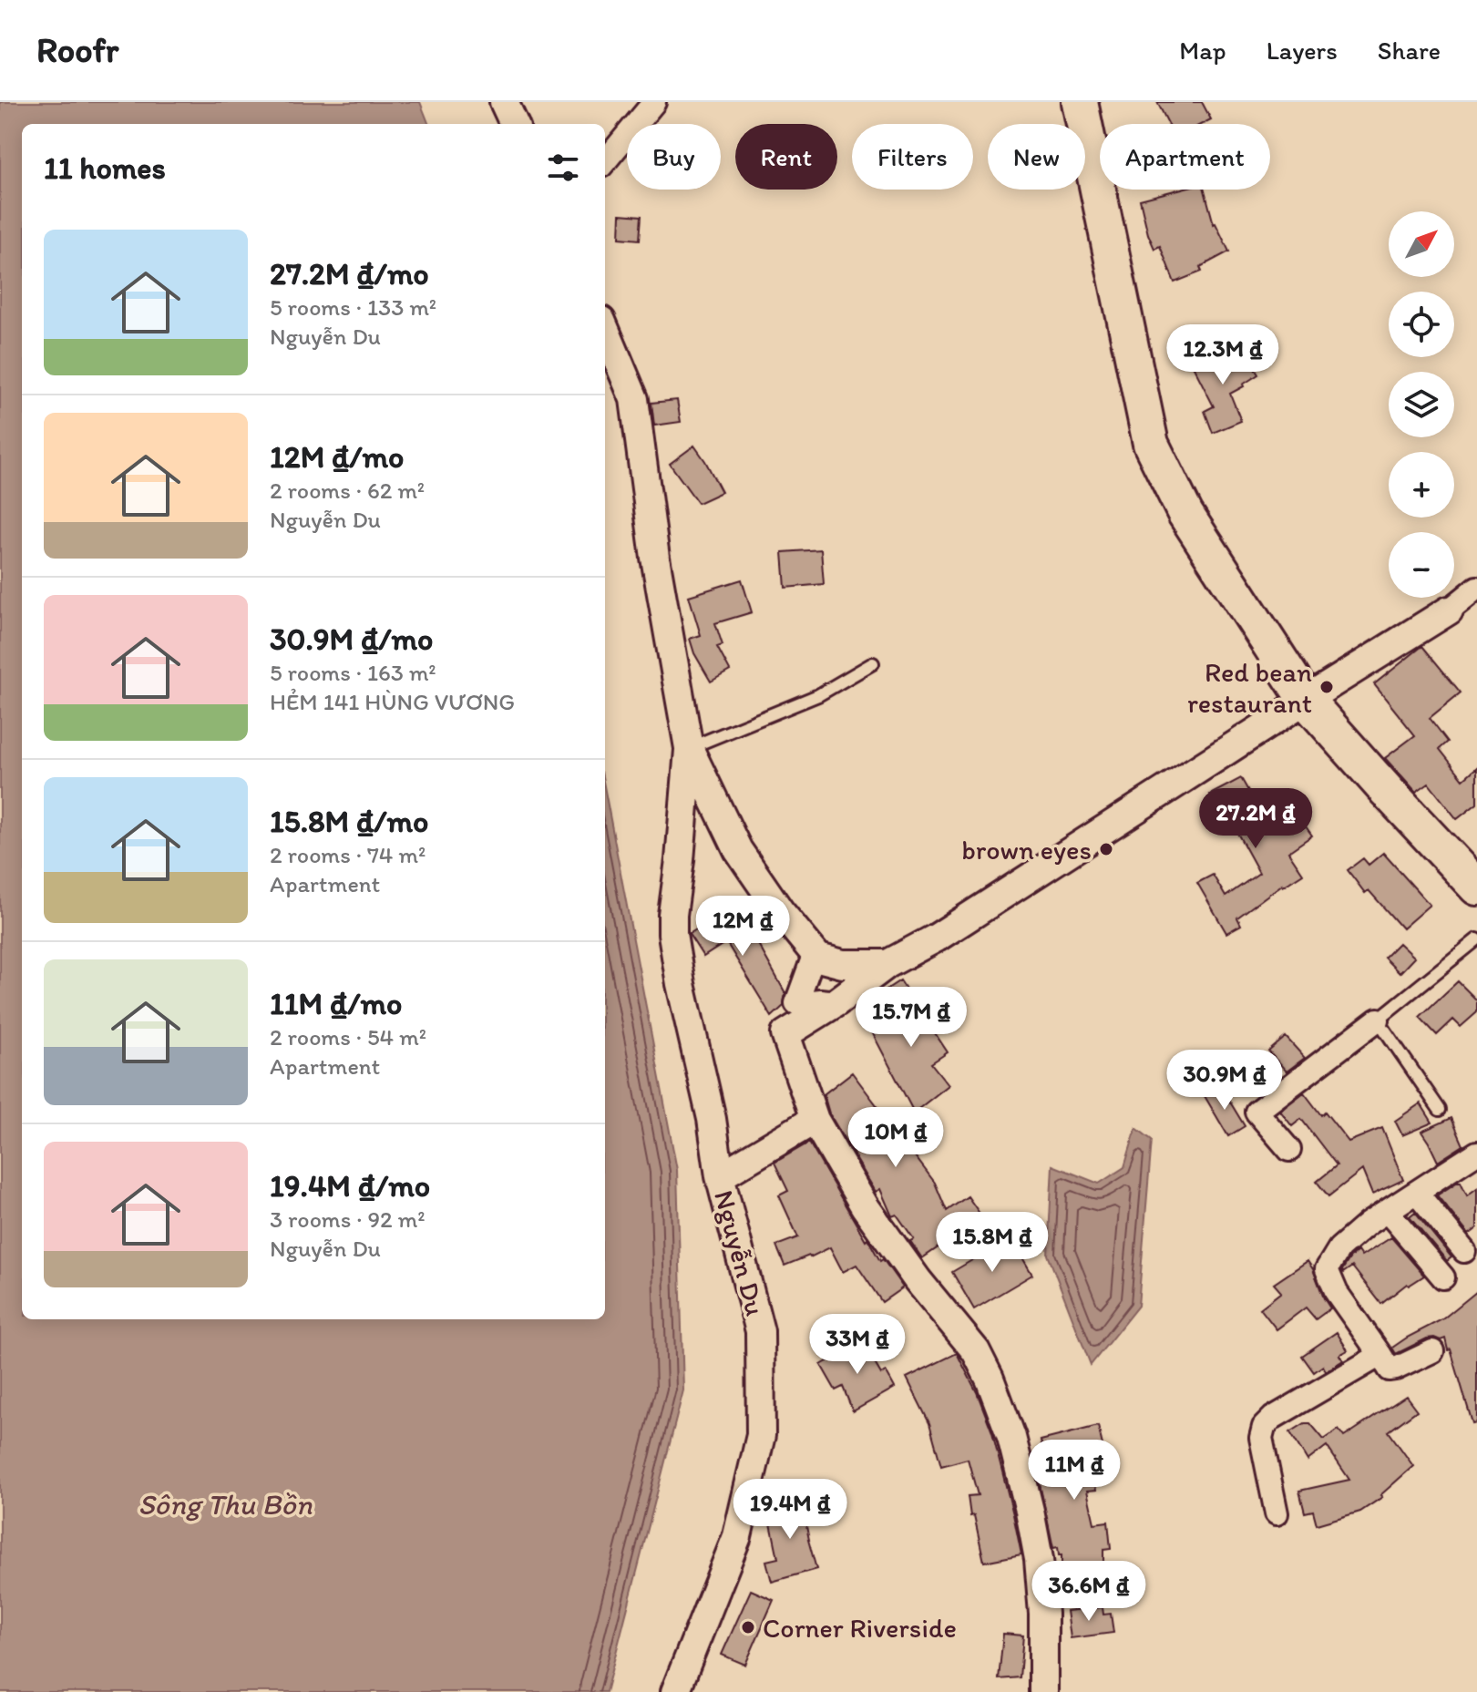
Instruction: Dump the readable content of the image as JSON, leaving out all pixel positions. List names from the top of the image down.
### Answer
{
  "streets": {
    "street": ["Nguyễn Du"]
  },
  "water": ["Sông Thu Bồn"],
  "places": ["Red bean restaurant", "brown eyes", "Corner Riverside"],
  "north": "top right",
  "page": {
    "header": "Roofr",
    "nav": ["Map", "Layers", "Share"],
    "chip": [
      "Buy",
      "Rent",
      "Filters",
      "New",
      "Apartment"
    ],
    "heading": "11 homes",
    "map_buttons": ["+", "−"],
    "list": [
      {
        "name": "27.2M ₫/mo",
        "note": "5 rooms · 133 m² · Nguyễn Du"
      },
      {
        "name": "12M ₫/mo",
        "note": "2 rooms · 62 m² · Nguyễn Du"
      },
      {
        "name": "30.9M ₫/mo",
        "note": "5 rooms · 163 m² · HẺM 141 HÙNG VƯƠNG"
      },
      {
        "name": "15.8M ₫/mo",
        "note": "2 rooms · 74 m² · Apartment"
      },
      {
        "name": "11M ₫/mo",
        "note": "2 rooms · 54 m² · Apartment"
      },
      {
        "name": "19.4M ₫/mo",
        "note": "3 rooms · 92 m² · Nguyễn Du"
      }
    ],
    "price": [
      "12.3M ₫",
      "27.2M ₫",
      "12M ₫",
      "15.7M ₫",
      "30.9M ₫",
      "10M ₫",
      "15.8M ₫",
      "33M ₫",
      "11M ₫",
      "19.4M ₫",
      "36.6M ₫"
    ]
  }
}
